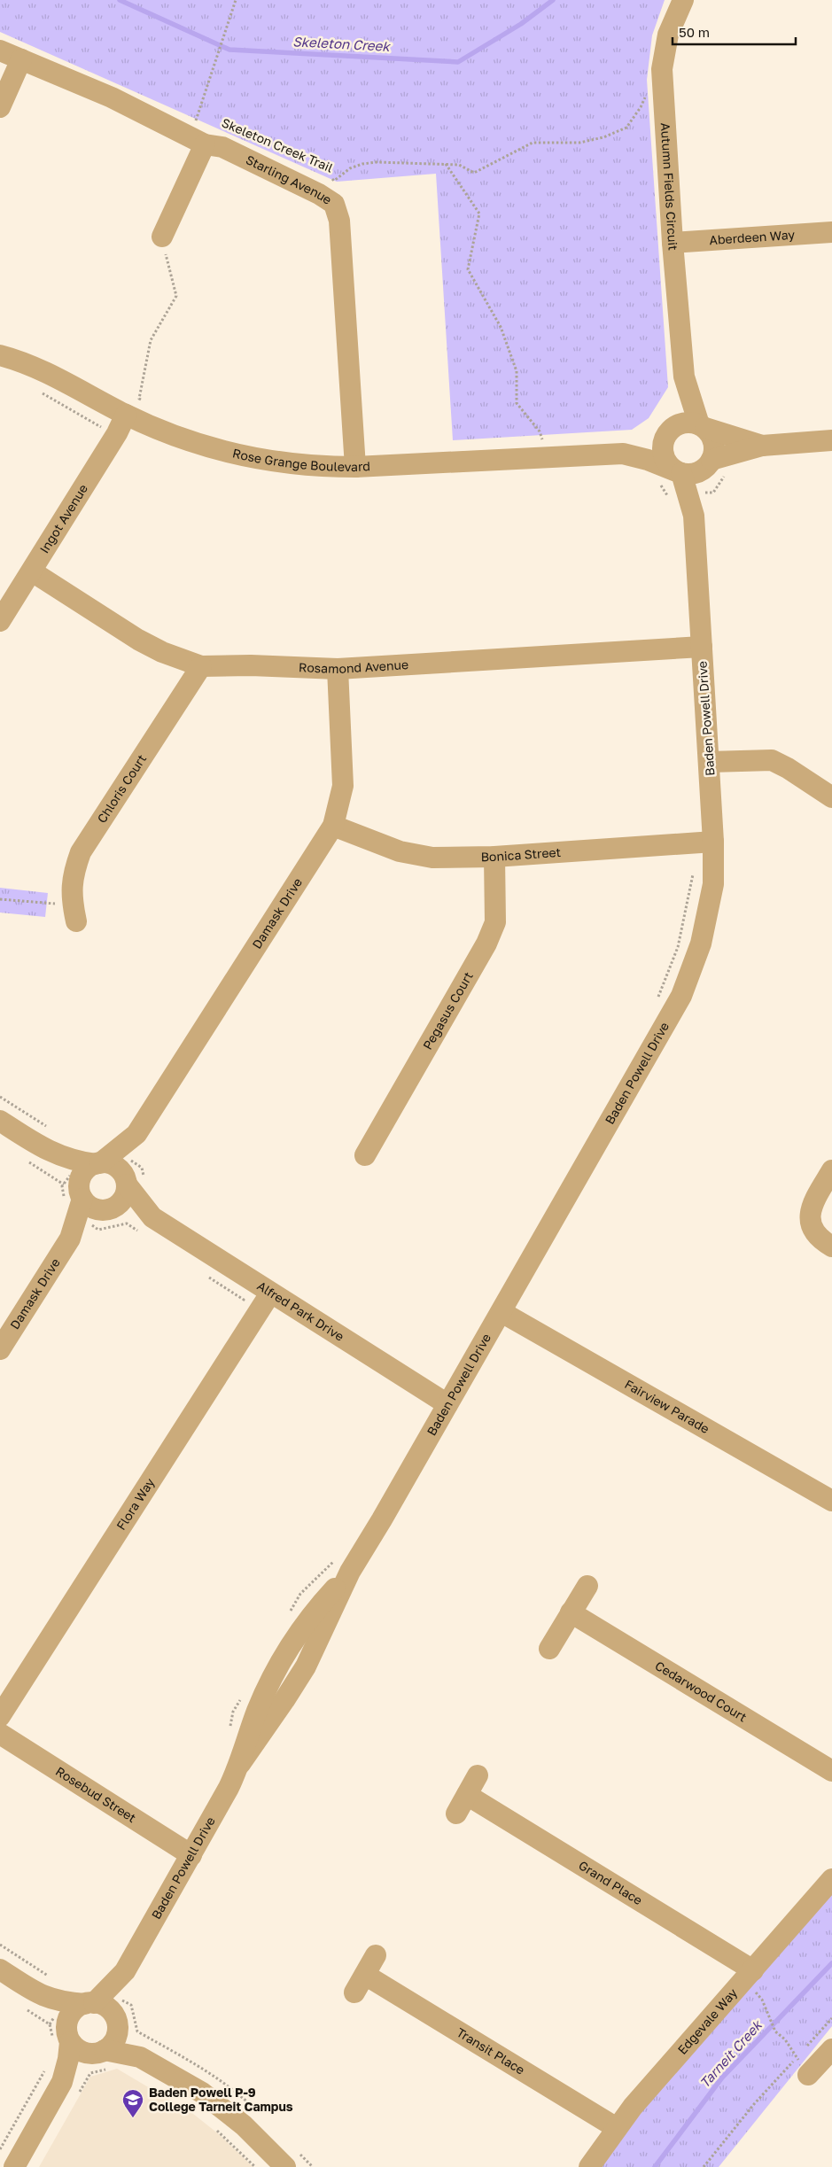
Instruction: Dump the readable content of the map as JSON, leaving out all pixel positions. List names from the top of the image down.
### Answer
{
  "streets": {
    "street": [
      "Starling Avenue",
      "Autumn Fields Circuit",
      "Aberdeen Way",
      "Rose Grange Boulevard",
      "Ingot Avenue",
      "Rosamond Avenue",
      "Baden Powell Drive",
      "Chloris Court",
      "Bonica Street",
      "Damask Drive",
      "Pegasus Court",
      "Alfred Park Drive",
      "Fairview Parade",
      "Flora Way",
      "Cedarwood Court",
      "Rosebud Street",
      "Grand Place",
      "Edgevale Way",
      "Transit Place"
    ],
    "path": ["Skeleton Creek Trail"]
  },
  "crossings": [
    ["Starling Avenue", "Rose Grange Boulevard"],
    ["Autumn Fields Circuit", "Aberdeen Way"],
    ["Autumn Fields Circuit", "Rose Grange Boulevard"],
    ["Autumn Fields Circuit", "Baden Powell Drive"],
    ["Rose Grange Boulevard", "Ingot Avenue"],
    ["Rose Grange Boulevard", "Baden Powell Drive"],
    ["Ingot Avenue", "Rosamond Avenue"],
    ["Rosamond Avenue", "Baden Powell Drive"],
    ["Rosamond Avenue", "Chloris Court"],
    ["Rosamond Avenue", "Damask Drive"],
    ["Baden Powell Drive", "Bonica Street"],
    ["Baden Powell Drive", "Alfred Park Drive"],
    ["Baden Powell Drive", "Fairview Parade"],
    ["Baden Powell Drive", "Rosebud Street"],
    ["Bonica Street", "Damask Drive"],
    ["Bonica Street", "Pegasus Court"],
    ["Damask Drive", "Alfred Park Drive"],
    ["Alfred Park Drive", "Flora Way"],
    ["Grand Place", "Edgevale Way"],
    ["Edgevale Way", "Transit Place"]
  ],
  "water": ["Skeleton Creek", "Tarneit Creek"],
  "places": {
    "school or university": ["Baden Powell P-9 College Tarneit Campus"]
  },
  "scale_bar": "50 m"
}
